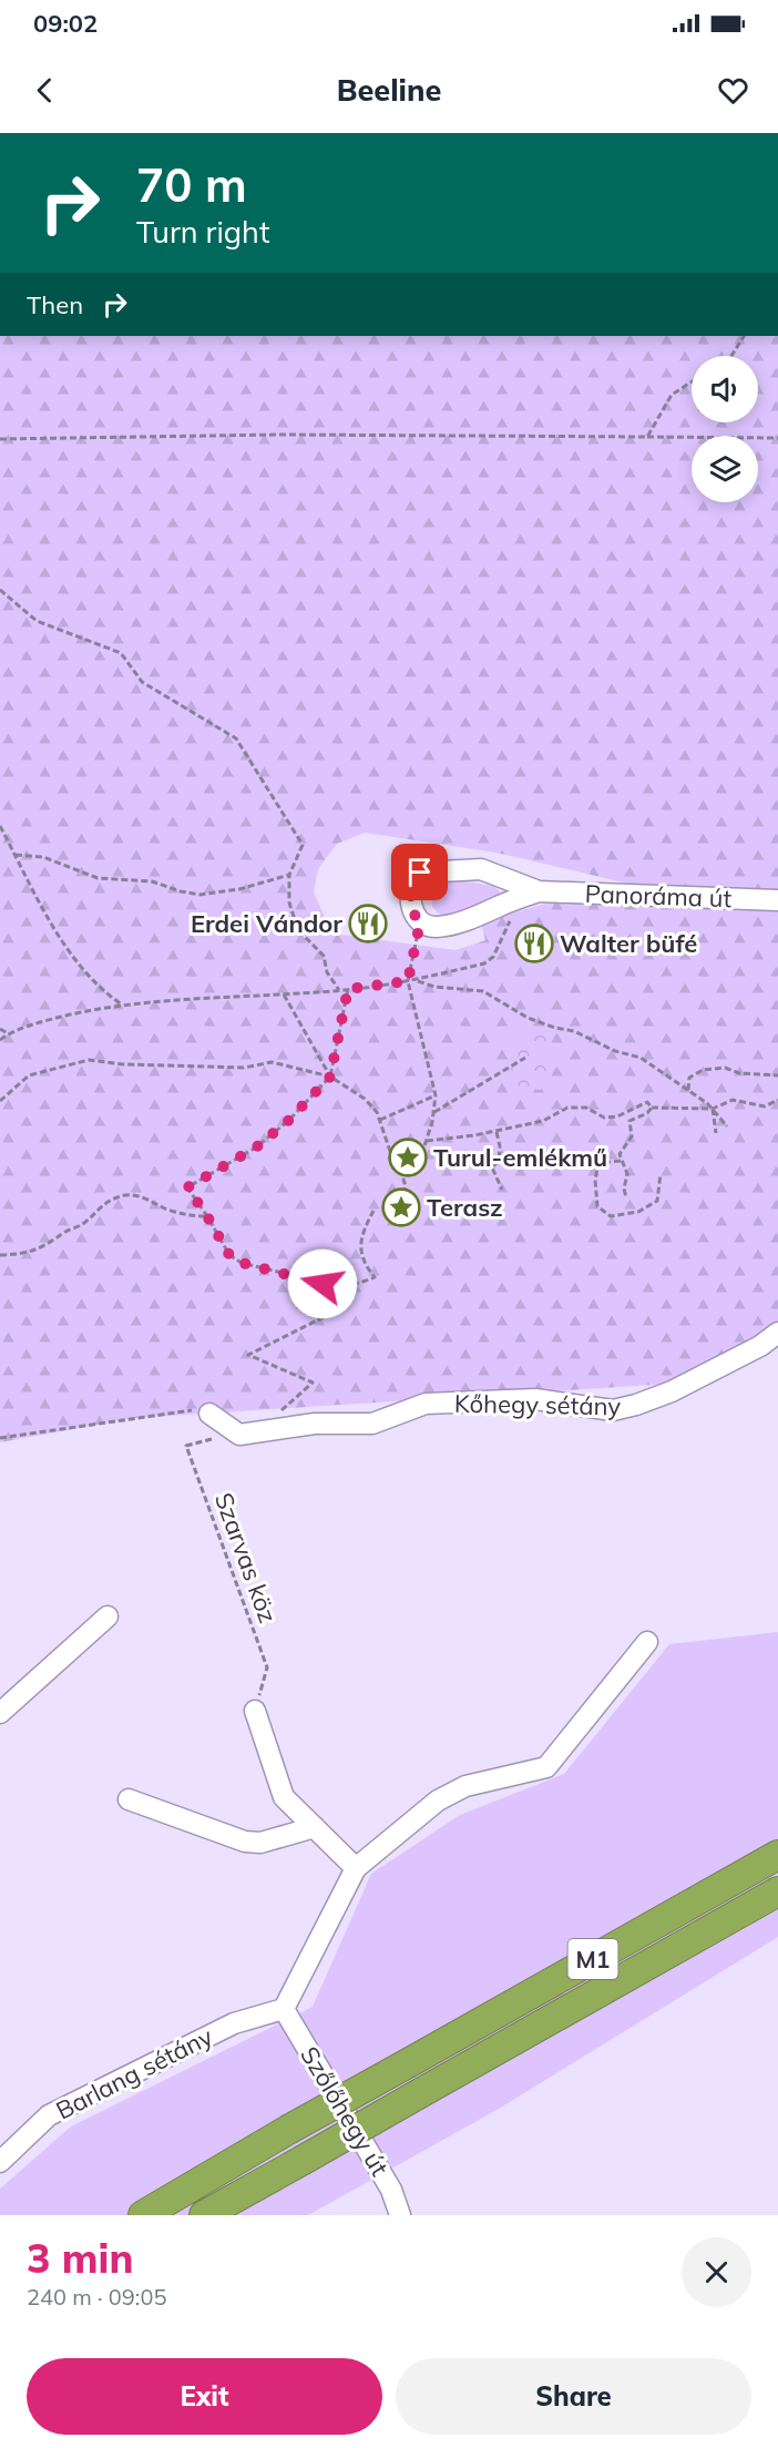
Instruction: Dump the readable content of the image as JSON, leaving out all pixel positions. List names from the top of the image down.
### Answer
{
  "streets": {
    "highway": ["M1"],
    "street": [
      "Panoráma út",
      "Kőhegy sétány",
      "Barlang sétány",
      "Szőlőhegy út"
    ],
    "path": ["Szarvas köz"]
  },
  "crossings": [
    ["Barlang sétány", "Szőlőhegy út"]
  ],
  "places": {
    "restaurant": ["Erdei Vándor", "Walter büfé"],
    "place": ["Turul-emlékmű", "Terasz"]
  },
  "page": {
    "status": "09:02",
    "header": "Beeline",
    "turn": ["70 m", "Turn right"],
    "then": "Then",
    "heading": ["3 min", "240 m · 09:05"],
    "buttons": ["Exit", "Share"]
  }
}
